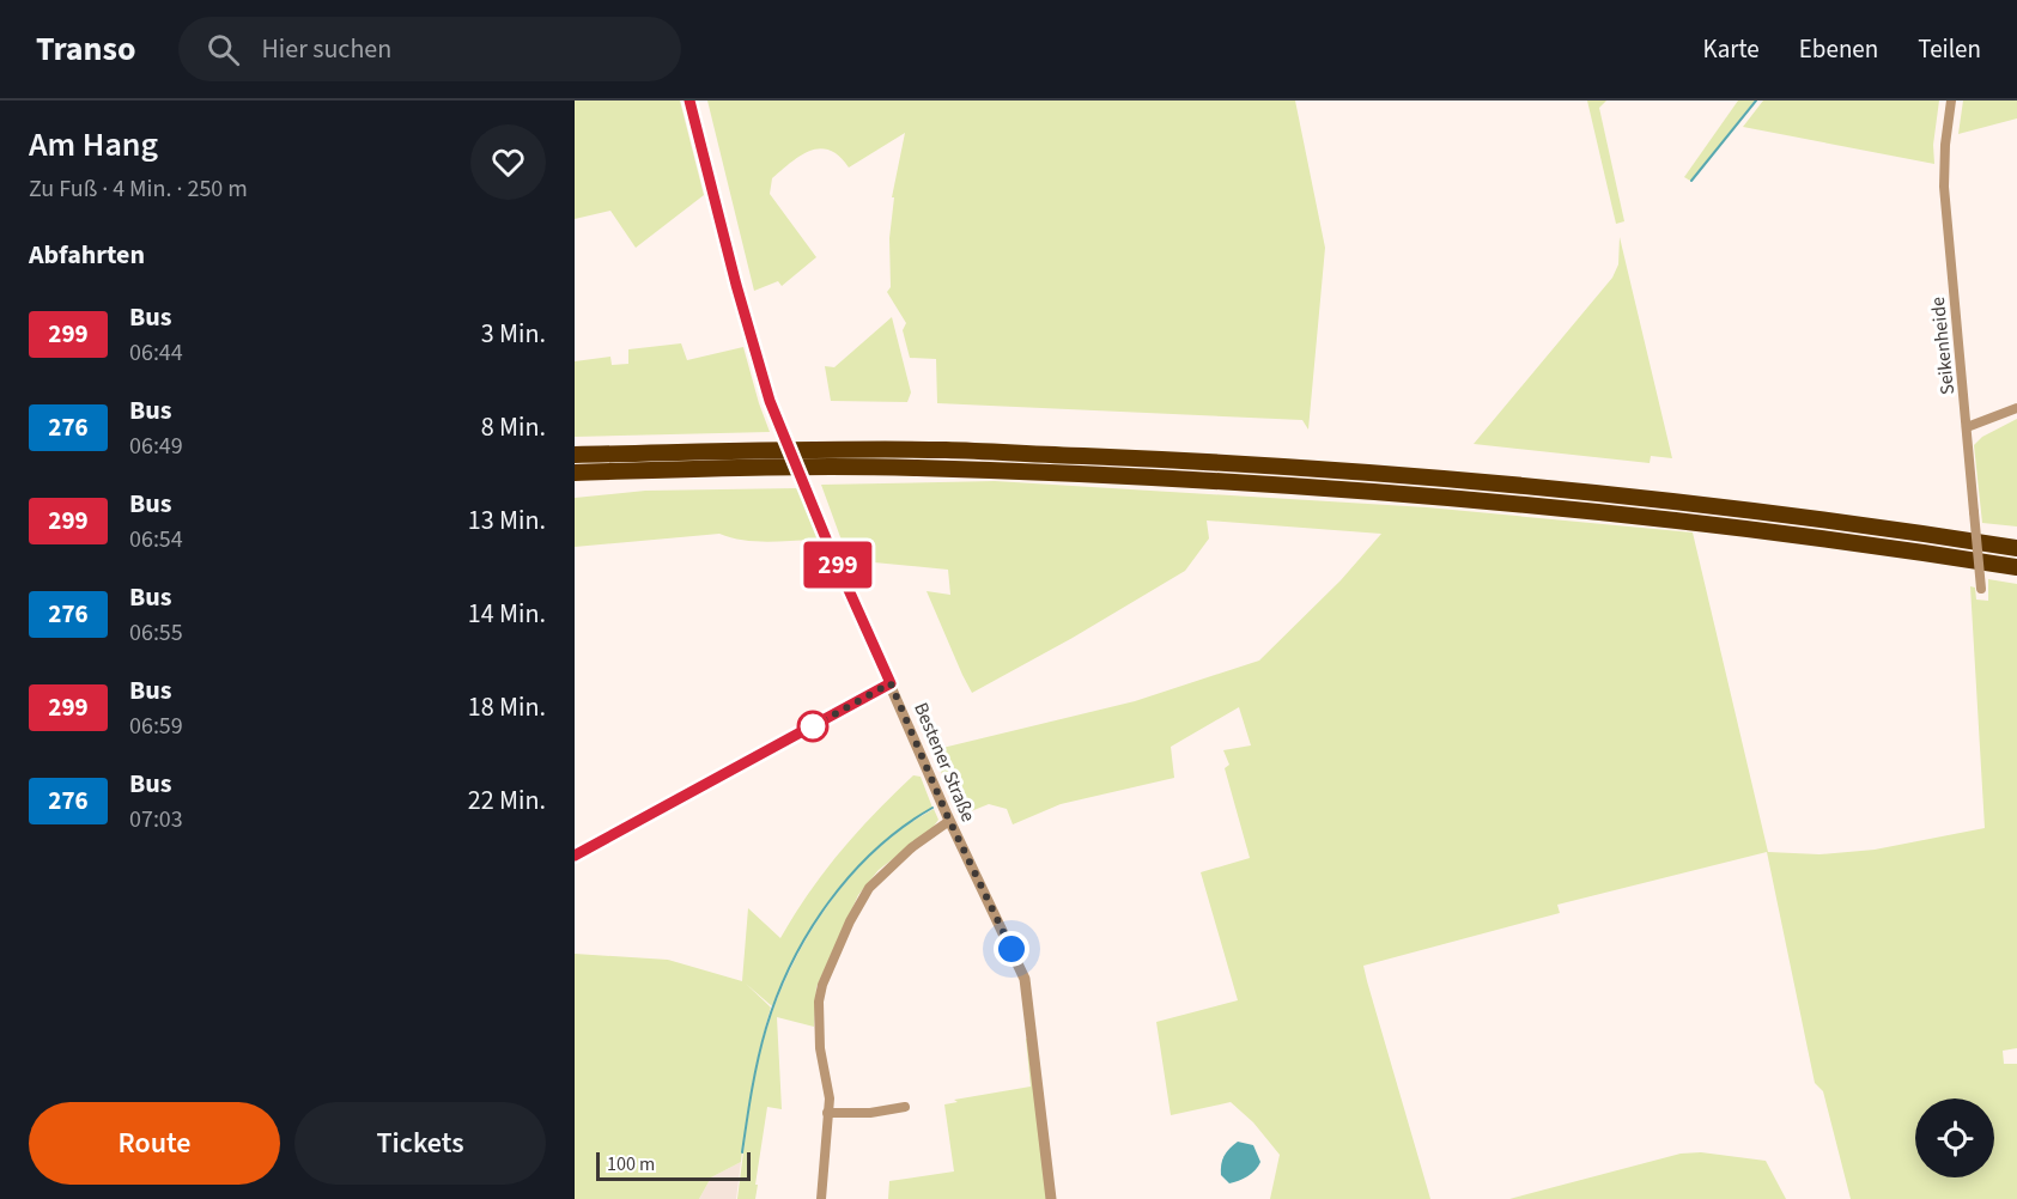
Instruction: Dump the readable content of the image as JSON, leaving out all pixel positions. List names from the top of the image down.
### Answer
{
  "streets": {
    "street": ["Seikenheide", "Bestener Straße"]
  },
  "lines": ["bus line 299"],
  "scale_bar": "100 m",
  "page": {
    "header": "Transo",
    "search": "Hier suchen",
    "nav": ["Karte", "Ebenen", "Teilen"],
    "heading": [
      ["Am Hang", "Zu Fuß · 4 Min. · 250 m"],
      "Abfahrten"
    ],
    "on_map": "299",
    "list": [
      {
        "mark": "299",
        "name": "Bus",
        "note": "06:44",
        "value": "3 Min."
      },
      {
        "mark": "276",
        "name": "Bus",
        "note": "06:49",
        "value": "8 Min."
      },
      {
        "mark": "299",
        "name": "Bus",
        "note": "06:54",
        "value": "13 Min."
      },
      {
        "mark": "276",
        "name": "Bus",
        "note": "06:55",
        "value": "14 Min."
      },
      {
        "mark": "299",
        "name": "Bus",
        "note": "06:59",
        "value": "18 Min."
      },
      {
        "mark": "276",
        "name": "Bus",
        "note": "07:03",
        "value": "22 Min."
      }
    ],
    "buttons": ["Route", "Tickets"],
    "scale": "100 m"
  }
}
